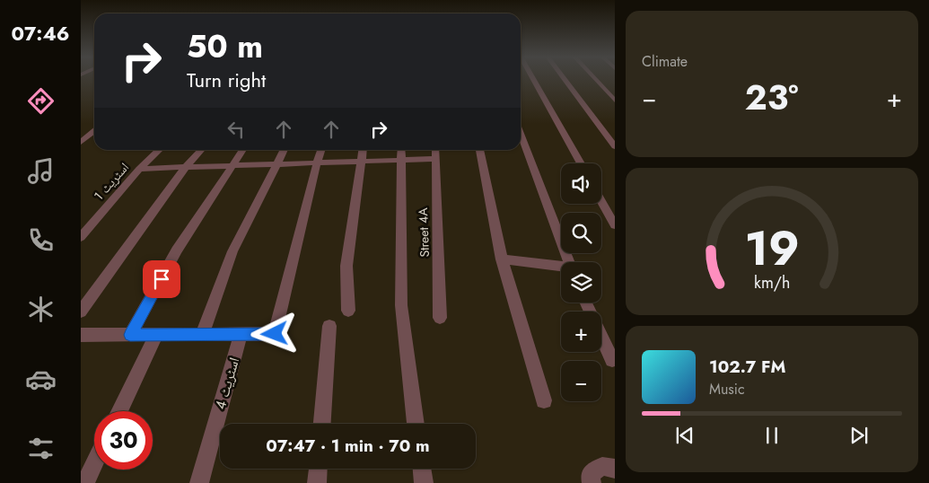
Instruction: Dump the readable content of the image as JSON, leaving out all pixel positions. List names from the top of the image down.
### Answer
{
  "streets": {
    "street": ["اسٹریٹ 1", "Street 4A", "اسٹریٹ 4"]
  },
  "page": {
    "tabs": "07:46",
    "tile": "Climate",
    "turn": ["50 m", "Turn right"],
    "heat": ["−", "23°", "+"],
    "map_buttons": ["+", "−"],
    "song": ["102.7 FM", "Music"],
    "limit": "30",
    "trip": "07:47 · 1 min · 70 m",
    "gauge": ["19", "km/h"]
  }
}
